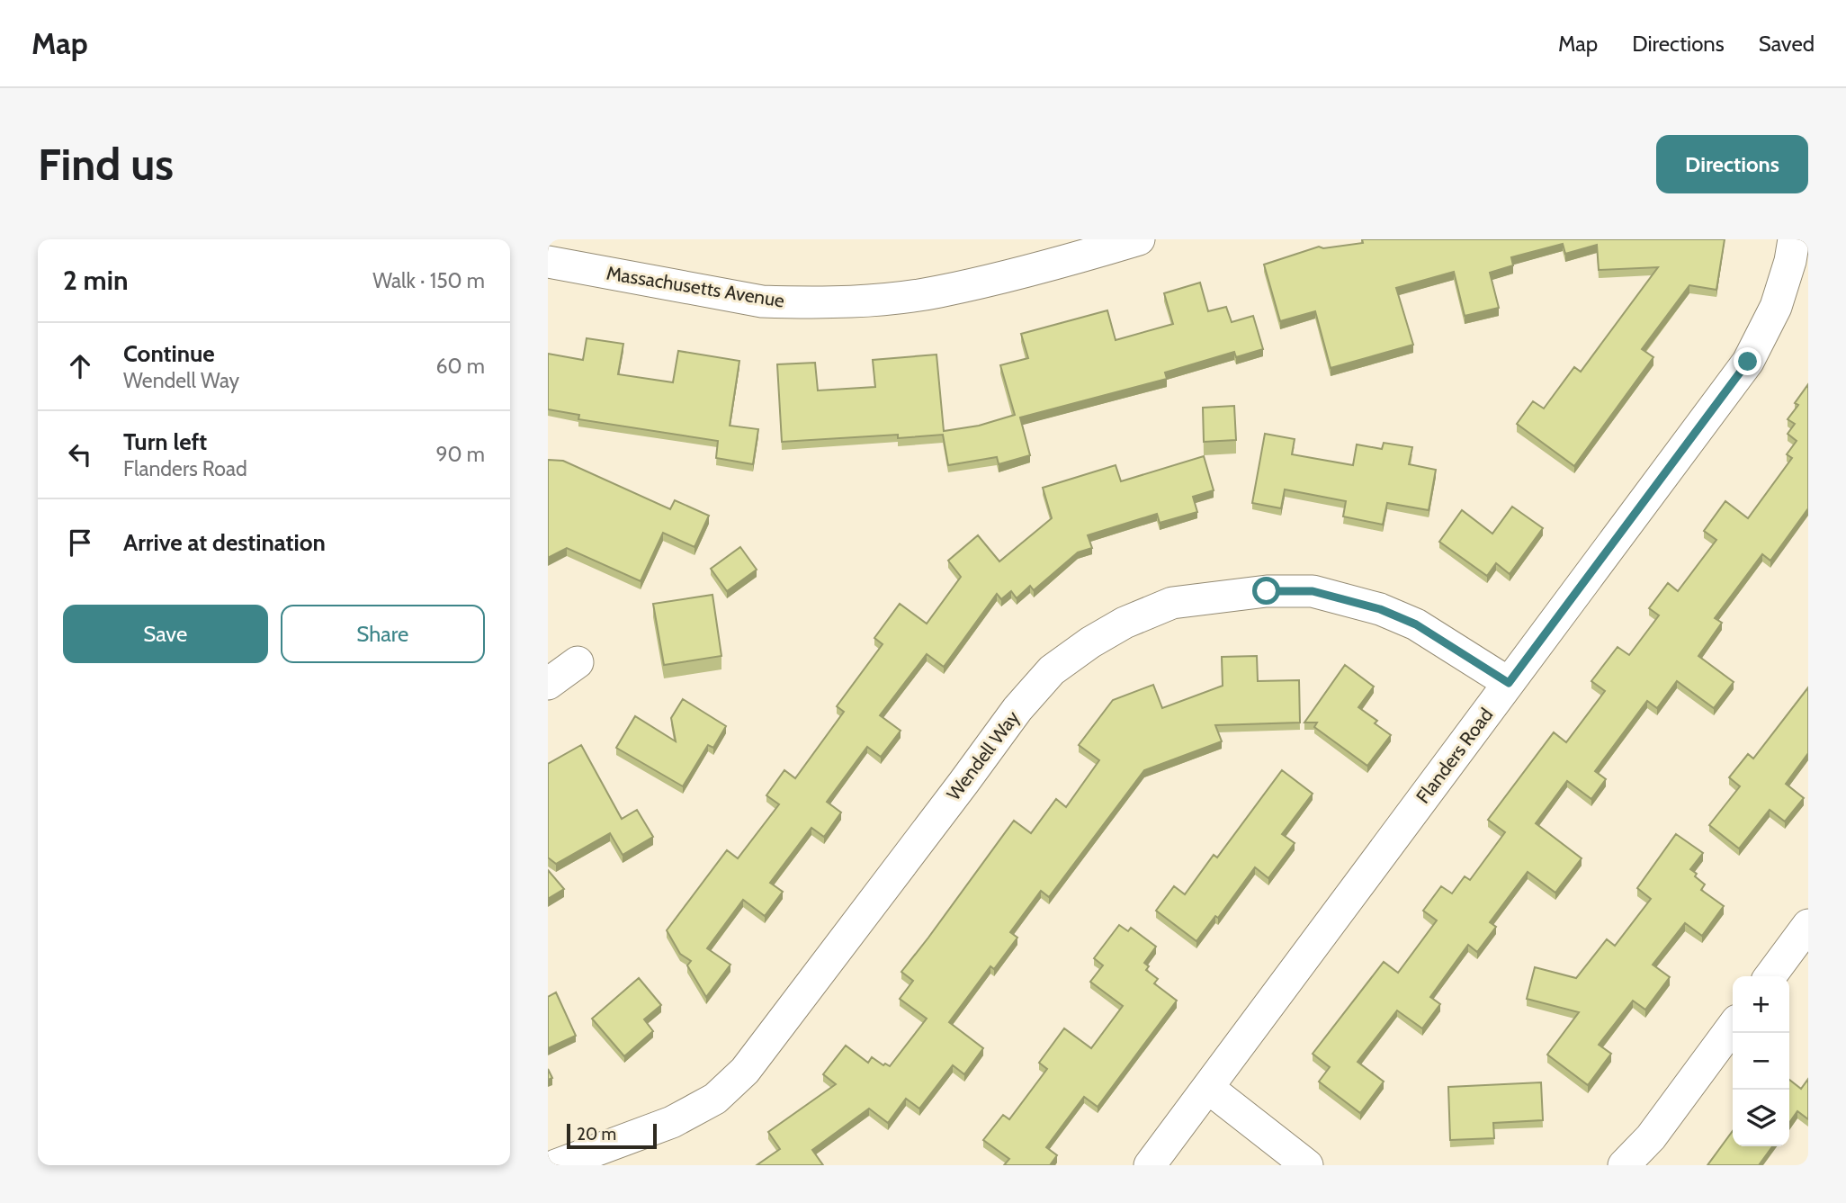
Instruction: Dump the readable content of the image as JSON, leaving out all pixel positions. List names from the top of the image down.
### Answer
{
  "streets": {
    "street": ["Massachusetts Avenue", "Wendell Way", "Flanders Road"]
  },
  "crossings": [
    ["Wendell Way", "Flanders Road"]
  ],
  "scale_bar": "20 m",
  "page": {
    "header": "Map",
    "nav": ["Map", "Directions", "Saved"],
    "buttons": [
      "Directions",
      ["Save", "Share"]
    ],
    "title": "Find us",
    "heading": ["2 min", "Walk · 150 m"],
    "list": [
      ["Continue", "Wendell Way", "60 m"],
      ["Turn left", "Flanders Road", "90 m"],
      "Arrive at destination"
    ],
    "map_buttons": ["+", "−"],
    "scale": "20 m"
  }
}
